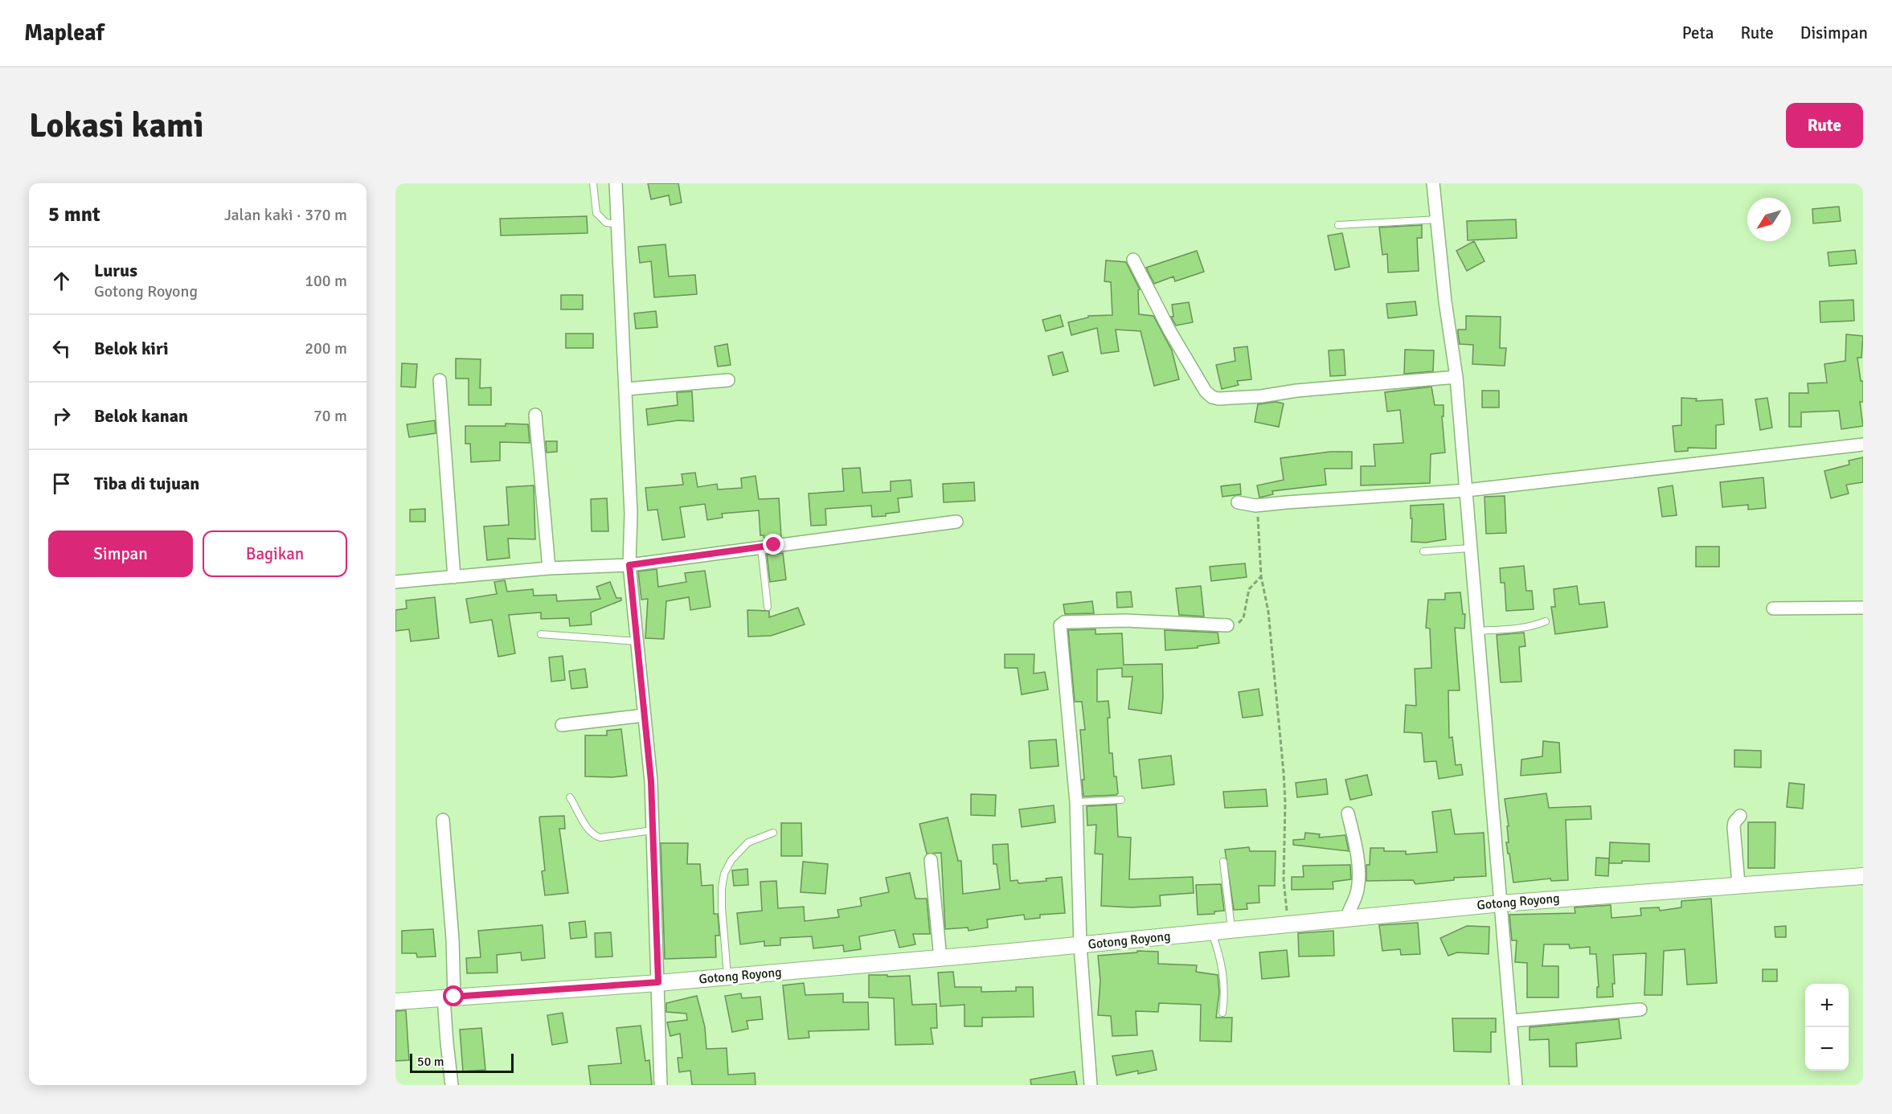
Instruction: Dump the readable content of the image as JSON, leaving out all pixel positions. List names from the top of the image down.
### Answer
{
  "streets": {
    "street": ["Gotong Royong"]
  },
  "scale_bar": "50 m",
  "north": "bottom left",
  "page": {
    "header": "Mapleaf",
    "nav": ["Peta", "Rute", "Disimpan"],
    "buttons": [
      "Rute",
      ["Simpan", "Bagikan"]
    ],
    "title": "Lokasi kami",
    "heading": ["5 mnt", "Jalan kaki · 370 m"],
    "list": [
      ["Lurus", "Gotong Royong", "100 m"],
      ["Belok kiri", "200 m"],
      ["Belok kanan", "70 m"],
      "Tiba di tujuan"
    ],
    "map_buttons": ["+", "−"],
    "scale": "50 m"
  }
}
